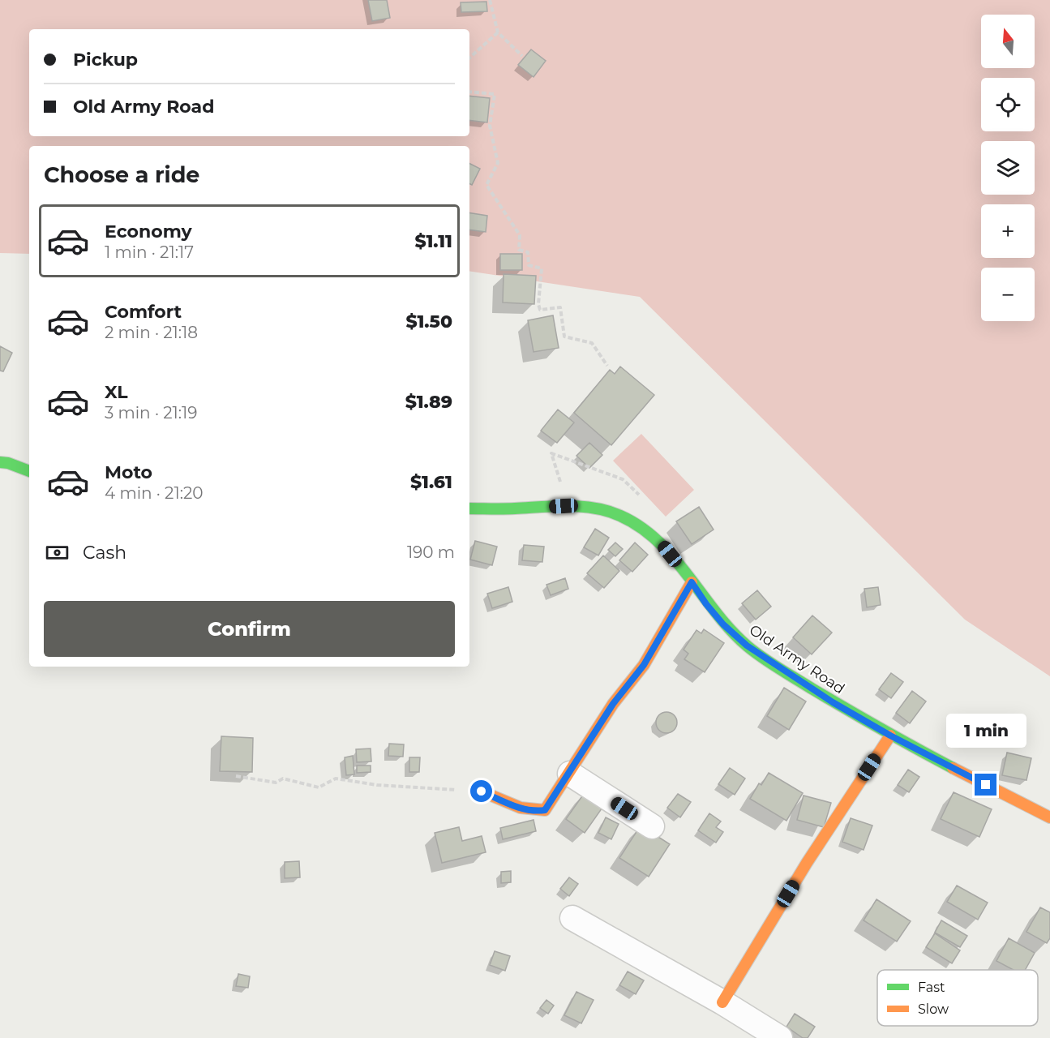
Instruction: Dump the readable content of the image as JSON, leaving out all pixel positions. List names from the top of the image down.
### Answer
{
  "streets": {
    "street": ["Old Army Road"]
  },
  "legend": ["Fast", "Slow"],
  "north": "top",
  "page": {
    "map_buttons": ["+", "−"],
    "banner": ["Pickup", "Old Army Road"],
    "heading": "Choose a ride",
    "list": [
      {
        "name": "Economy",
        "note": "1 min · 21:17",
        "value": "$1.11"
      },
      {
        "name": "Comfort",
        "note": "2 min · 21:18",
        "value": "$1.50"
      },
      {
        "name": "XL",
        "note": "3 min · 21:19",
        "value": "$1.89"
      },
      {
        "name": "Moto",
        "note": "4 min · 21:20",
        "value": "$1.61"
      }
    ],
    "pay": ["Cash", "190 m"],
    "buttons": "Confirm",
    "bubble": "1 min"
  }
}
